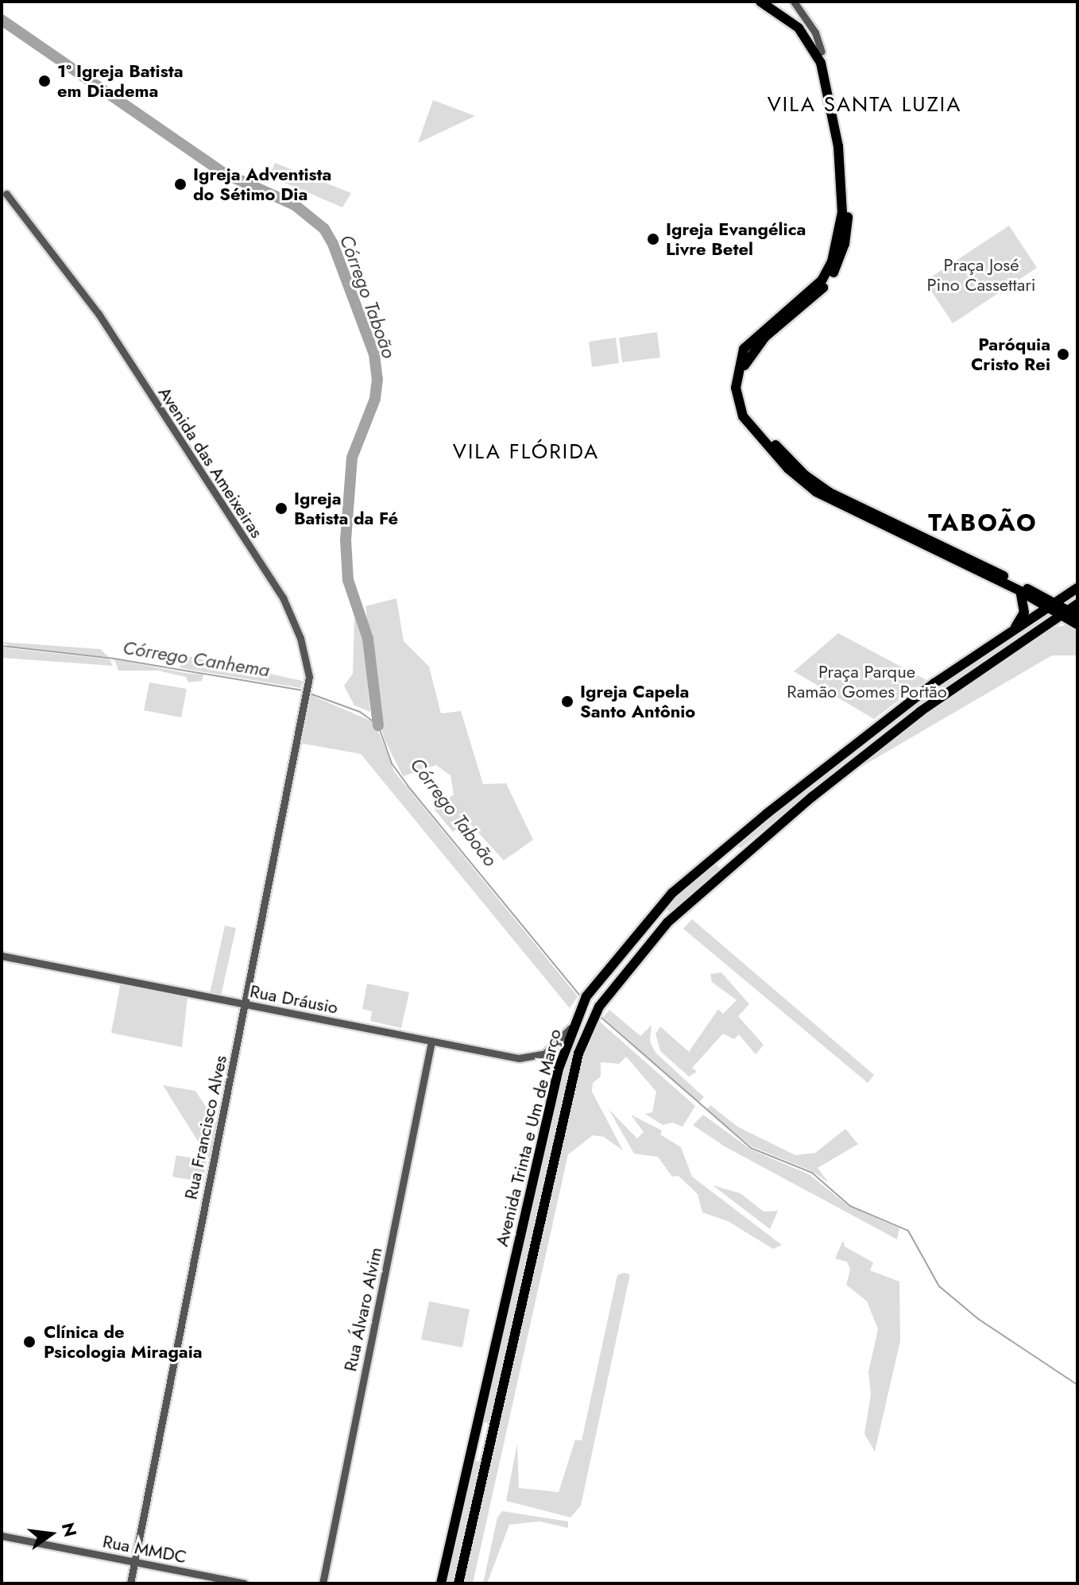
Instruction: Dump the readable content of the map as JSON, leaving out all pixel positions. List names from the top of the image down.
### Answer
{
  "streets": {
    "main road": ["Avenida Trinta e Um de Março"],
    "street": [
      "Avenida das Ameixeiras",
      "Rua Dráusio",
      "Rua Francisco Alves",
      "Rua Álvaro Alvim",
      "Rua MMDC"
    ]
  },
  "crossings": [
    ["Avenida das Ameixeiras", "Rua Francisco Alves"],
    ["Rua Dráusio", "Rua Francisco Alves"],
    ["Rua Dráusio", "Avenida Trinta e Um de Março"],
    ["Rua Dráusio", "Rua Álvaro Alvim"],
    ["Rua Francisco Alves", "Rua MMDC"]
  ],
  "districts": ["VILA SANTA LUZIA", "VILA FLÓRIDA", "TABOÃO"],
  "water": ["Córrego Taboão", "Córrego Canhema"],
  "parks": ["Praça José Pino Cassettari", "Praça Parque Ramão Gomes Portão"],
  "places": [
    "1º Igreja Batista em Diadema",
    "Igreja Adventista do Sétimo Dia",
    "Igreja Evangélica Livre Betel",
    "Paróquia Cristo Rei",
    "Igreja Batista da Fé",
    "Igreja Capela Santo Antônio",
    "Clínica de Psicologia Miragaia"
  ],
  "north": "right"
}
